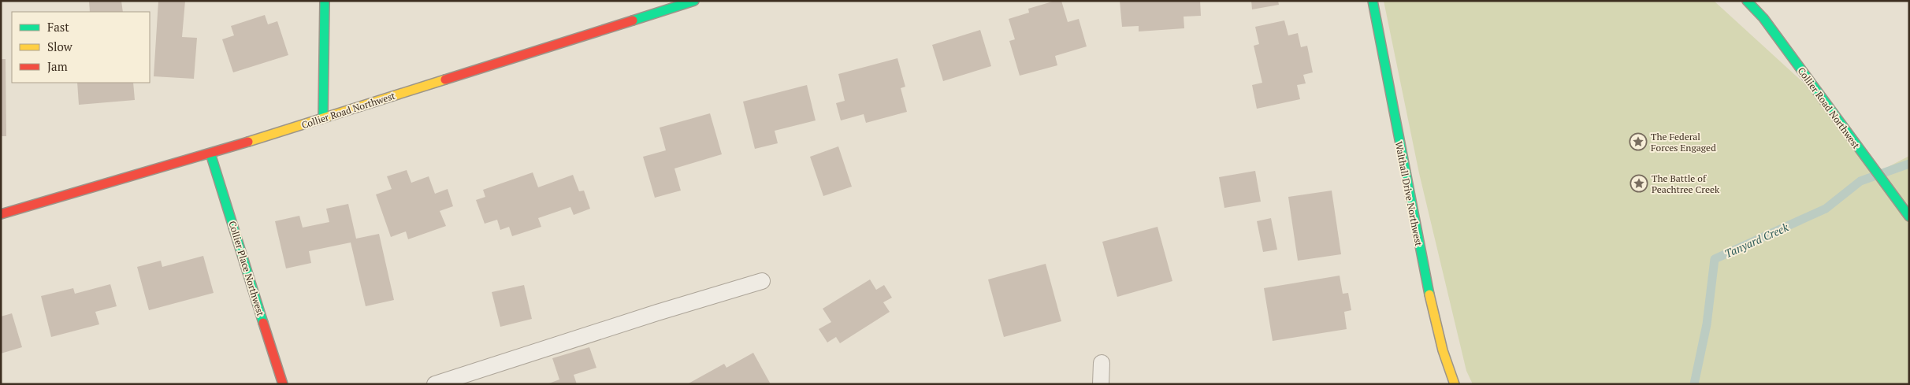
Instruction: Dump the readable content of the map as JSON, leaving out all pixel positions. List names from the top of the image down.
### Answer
{
  "streets": {
    "street": ["Collier Road Northwest", "Walthall Drive Northwest", "Collier Place Northwest"]
  },
  "crossings": [
    ["Collier Road Northwest", "Collier Place Northwest"]
  ],
  "water": ["Tanyard Creek"],
  "places": {
    "place": ["The Federal Forces Engaged", "The Battle of Peachtree Creek"]
  },
  "legend": ["Fast", "Slow", "Jam"]
}
